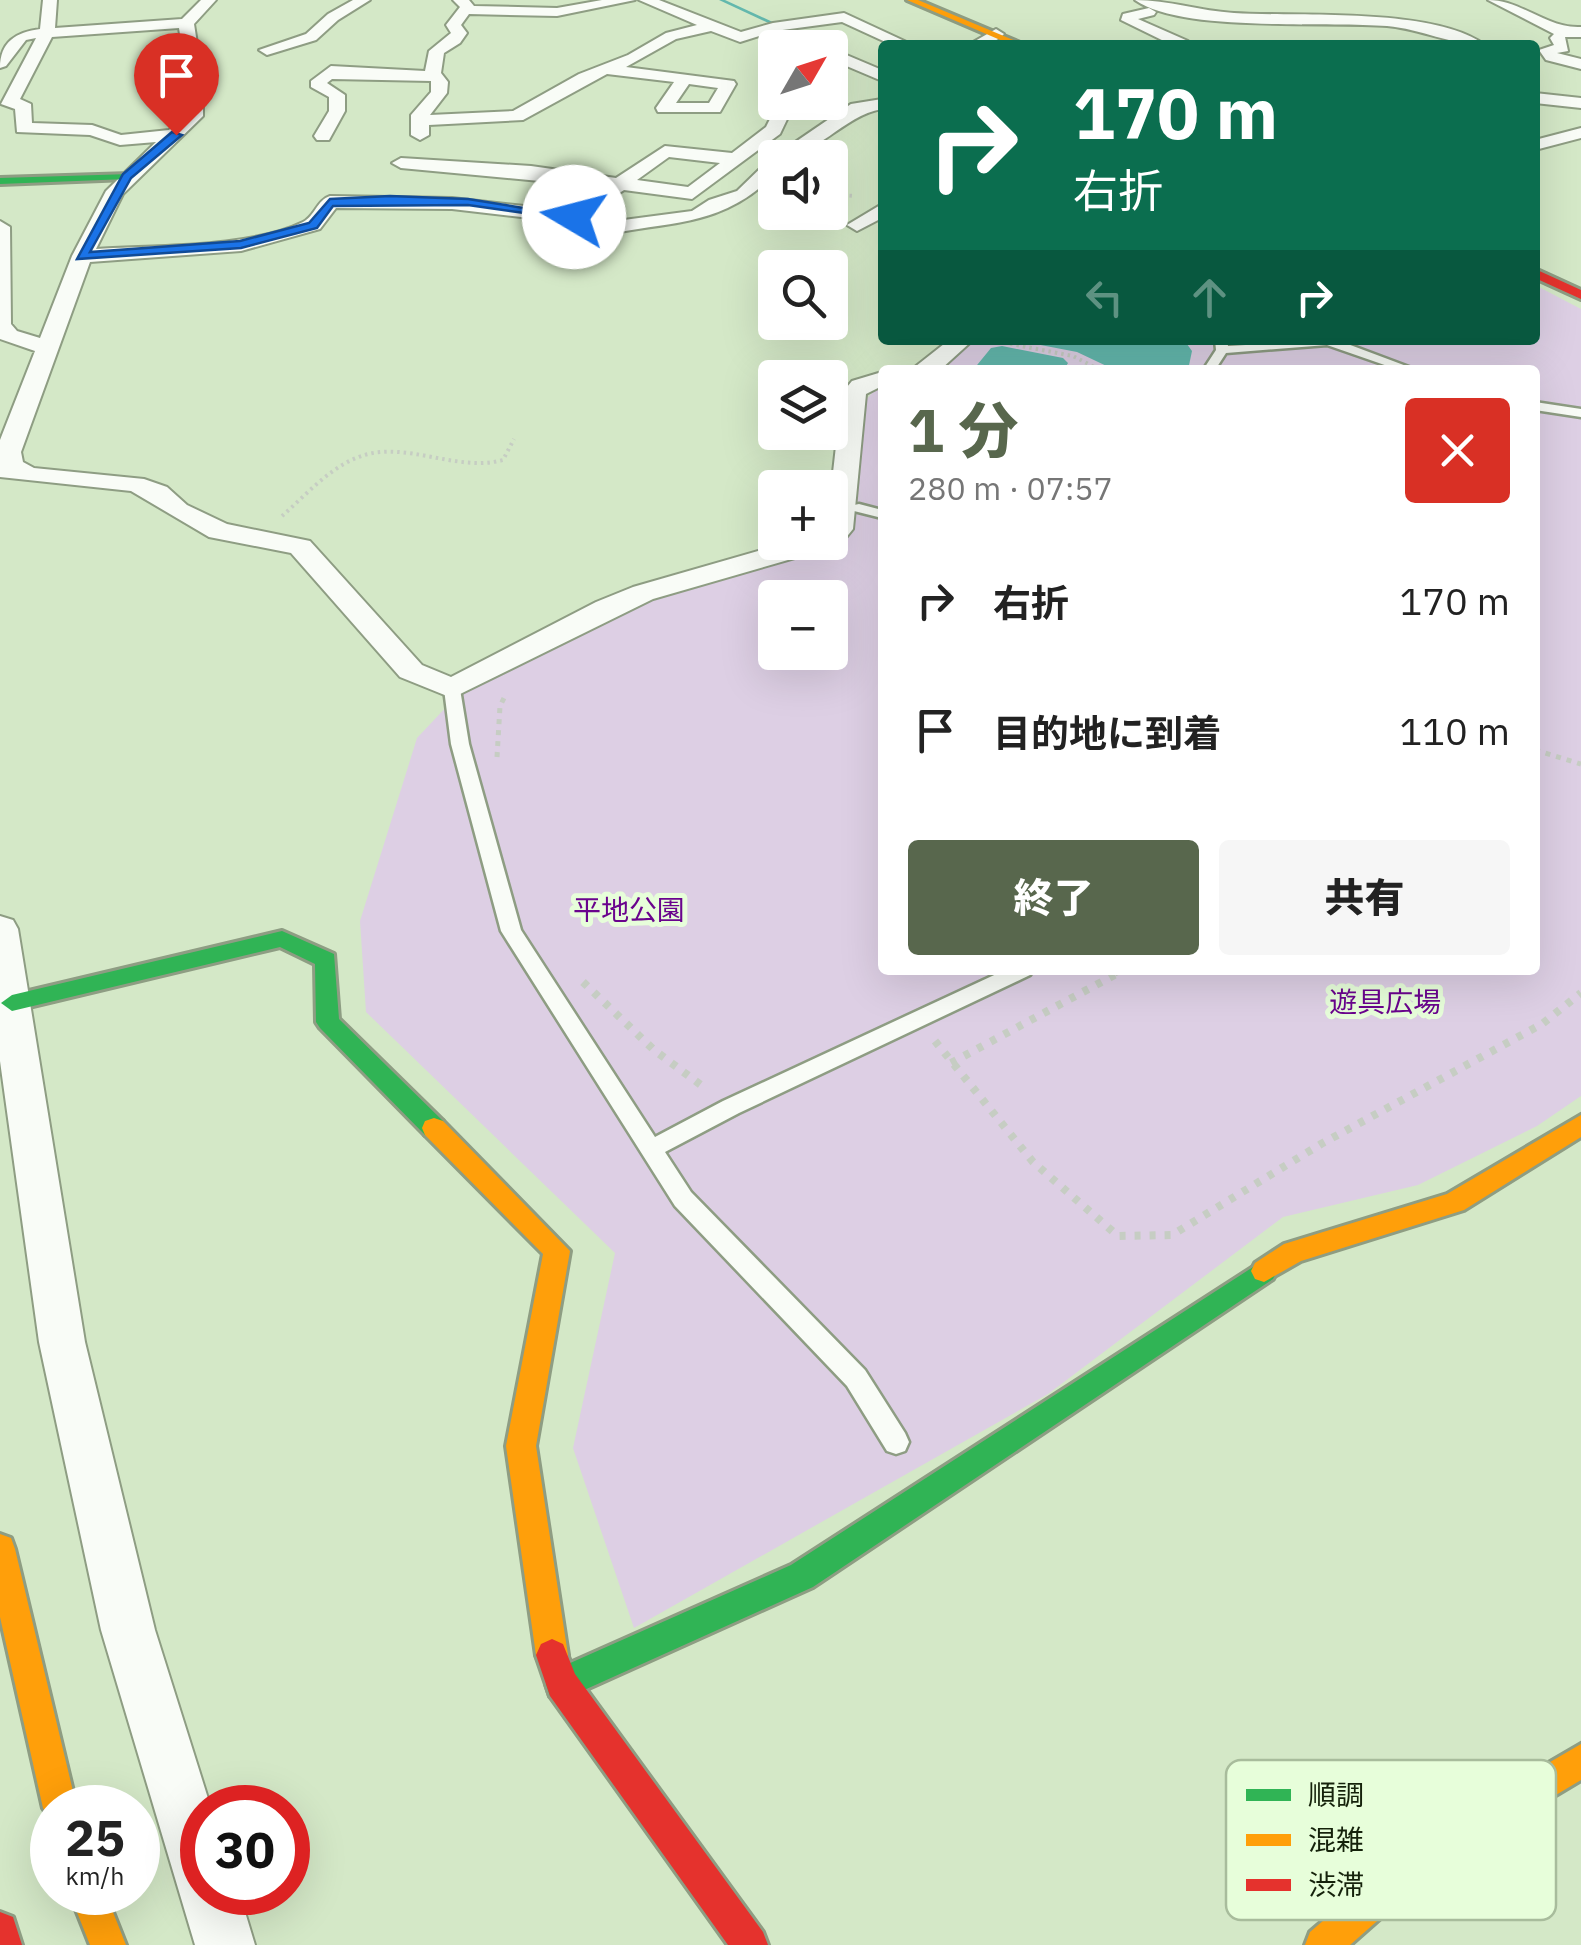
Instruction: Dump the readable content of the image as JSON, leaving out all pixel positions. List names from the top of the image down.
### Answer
{
  "parks": ["平地公園", "遊具広場"],
  "legend": ["順調", "混雑", "渋滞"],
  "north": "top right",
  "page": {
    "map_buttons": ["+", "−"],
    "turn": ["170 m", "右折"],
    "heading": ["1 分", "280 m · 07:57"],
    "list": [
      {
        "name": "右折",
        "value": "170 m"
      },
      {
        "name": "目的地に到着",
        "value": "110 m"
      }
    ],
    "buttons": ["終了", "共有"],
    "speed": "25 km/h",
    "limit": "30"
  }
}
